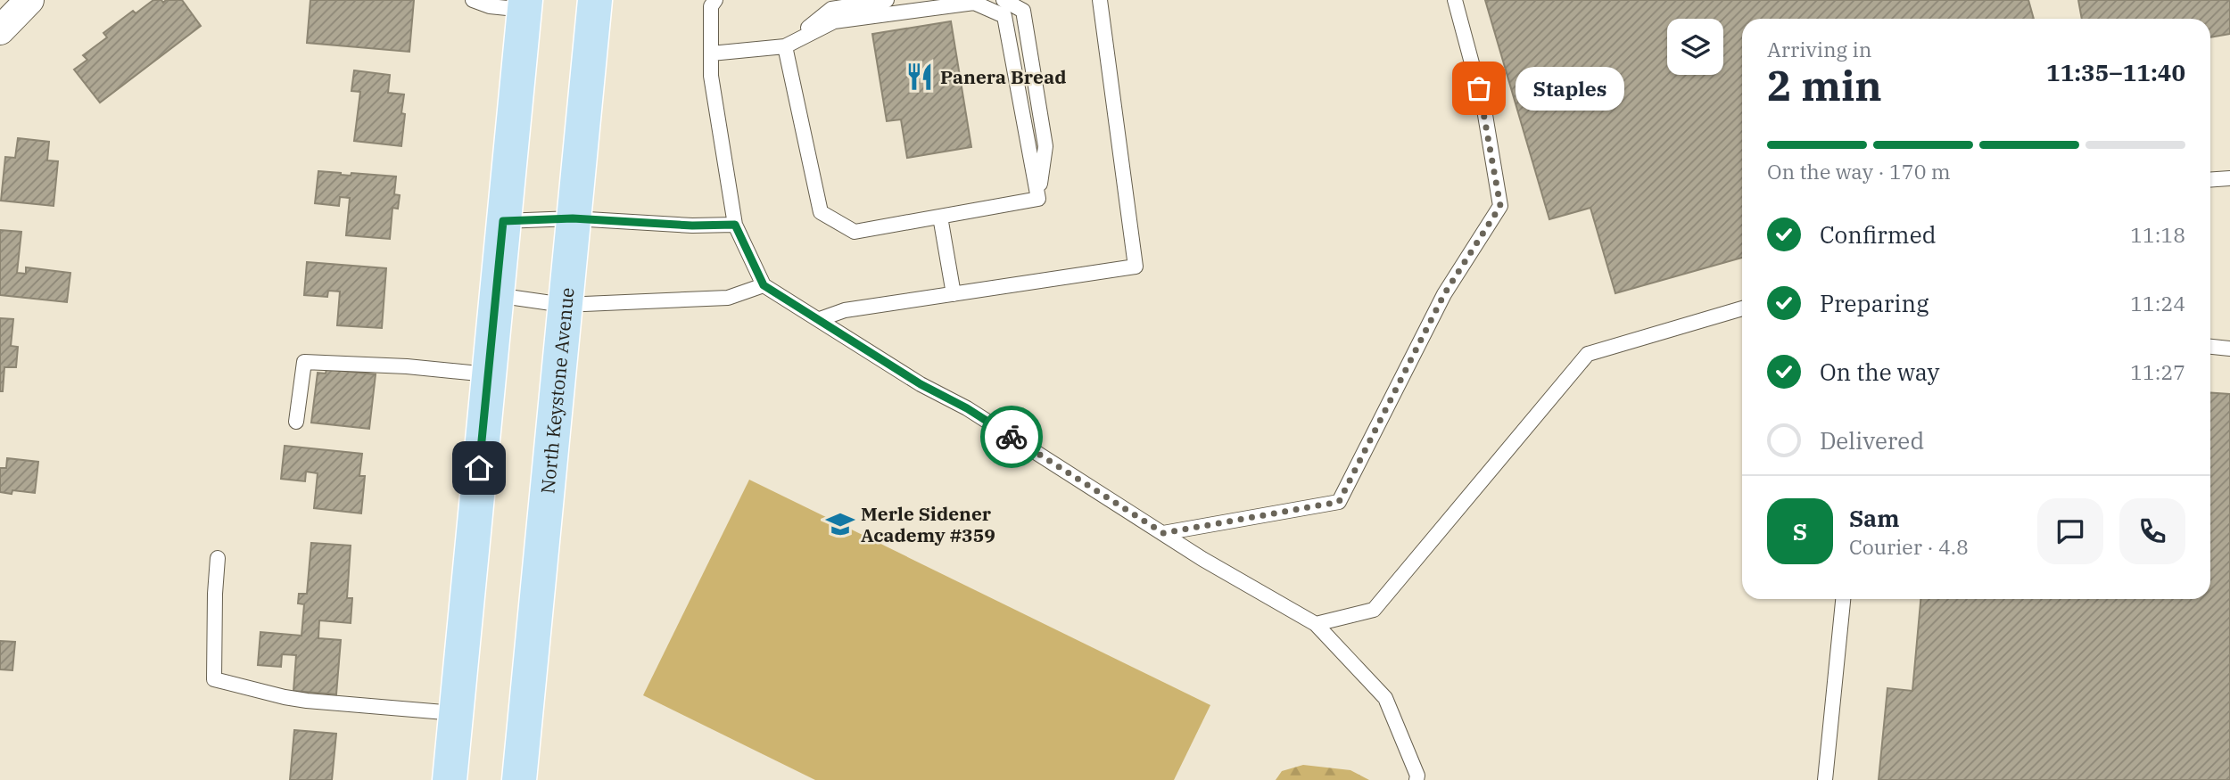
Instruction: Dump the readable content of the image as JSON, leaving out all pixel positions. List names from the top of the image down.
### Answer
{
  "streets": {
    "main road": ["North Keystone Avenue"]
  },
  "places": {
    "restaurant": ["Panera Bread"],
    "other": ["Staples"],
    "school or university": ["Merle Sidener Academy #359"]
  },
  "page": {
    "heading": ["2 min", "Arriving in", "11:35–11:40"],
    "panel": ["Sam", "Courier · 4.8"],
    "bubble": "Staples",
    "bar": "On the way · 170 m",
    "list": [
      ["Confirmed", "11:18"],
      ["Preparing", "11:24"],
      ["On the way", "11:27"],
      "Delivered"
    ],
    "round": "S"
  }
}
